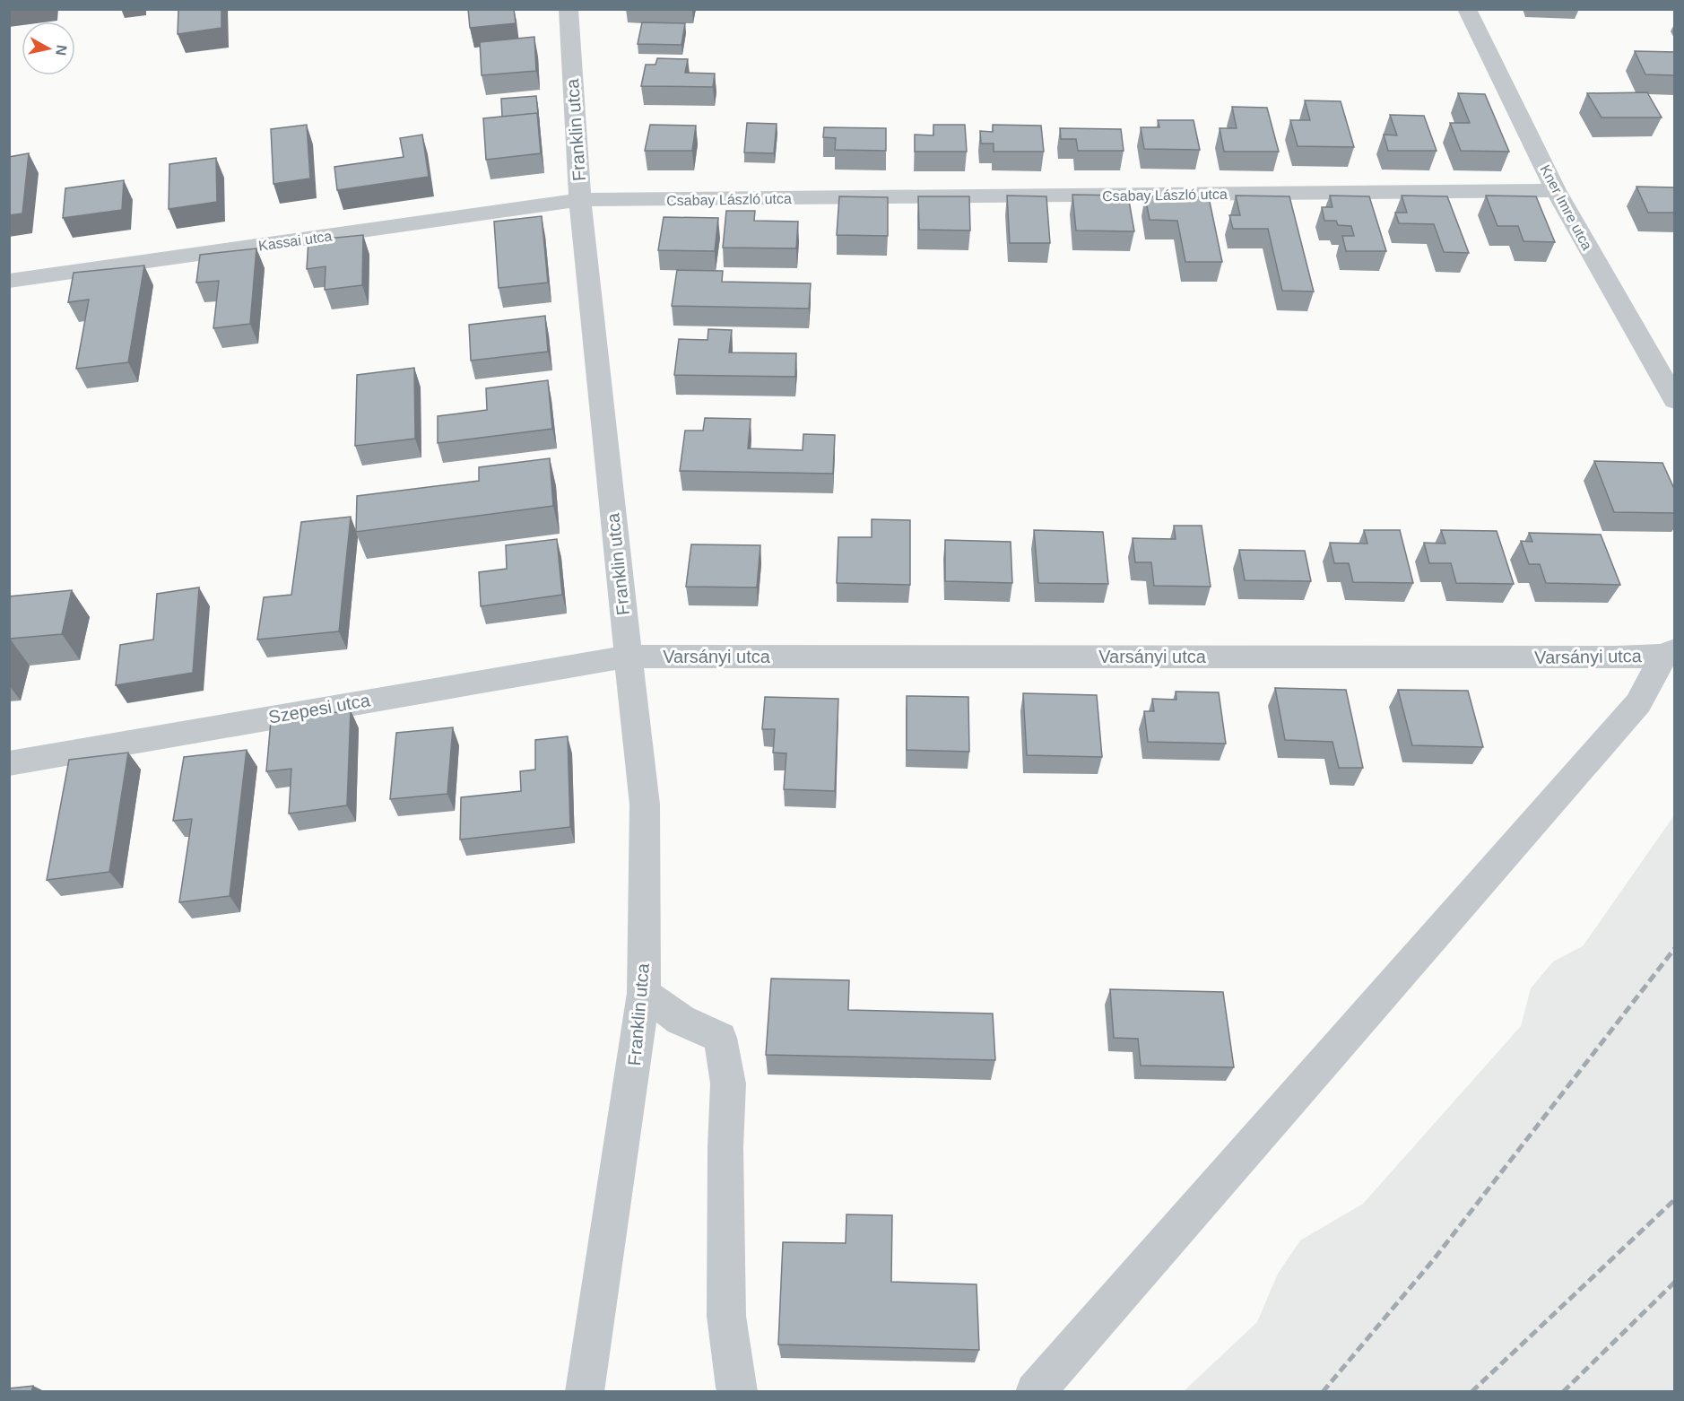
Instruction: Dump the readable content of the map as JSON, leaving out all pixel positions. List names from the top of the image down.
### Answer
{
  "streets": {
    "street": [
      "Franklin utca",
      "Csabay László utca",
      "Kner Imre utca",
      "Kassai utca",
      "Varsányi utca",
      "Szepesi utca"
    ]
  },
  "crossings": [
    ["Franklin utca", "Csabay László utca"],
    ["Franklin utca", "Kassai utca"],
    ["Franklin utca", "Varsányi utca"],
    ["Franklin utca", "Szepesi utca"],
    ["Csabay László utca", "Kner Imre utca"],
    ["Csabay László utca", "Kassai utca"],
    ["Varsányi utca", "Szepesi utca"]
  ],
  "north": "right"
}
